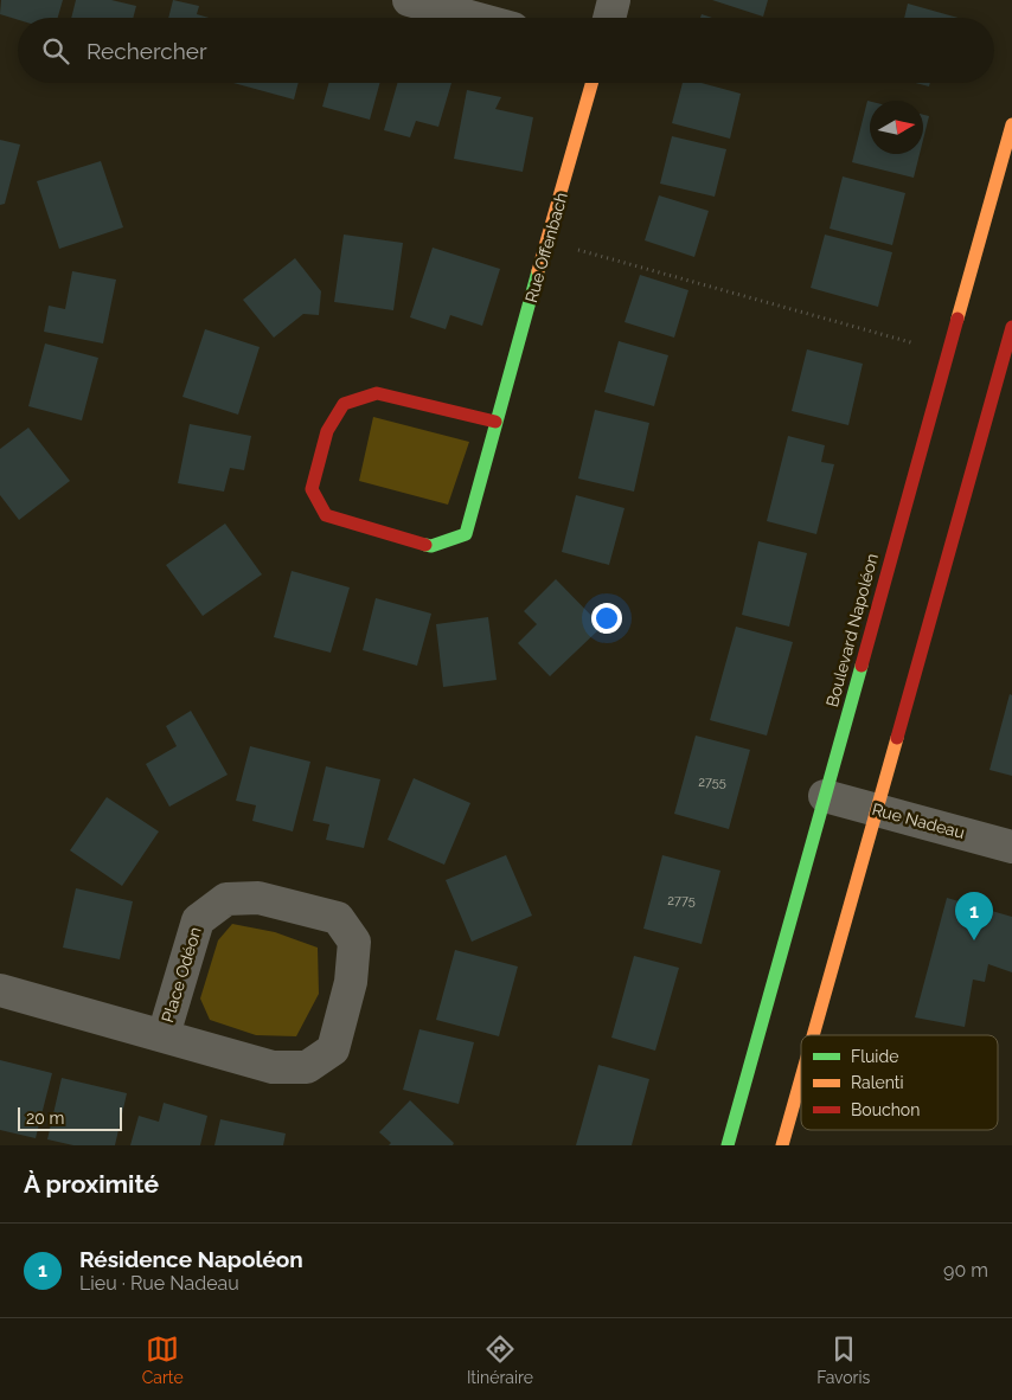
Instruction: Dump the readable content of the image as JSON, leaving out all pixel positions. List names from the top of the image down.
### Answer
{
  "streets": {
    "street": [
      "Rue Offenbach",
      "Boulevard Napoléon",
      "Rue Nadeau",
      "Place Odéon"
    ]
  },
  "crossings": [
    ["Boulevard Napoléon", "Rue Nadeau"]
  ],
  "house_numbers": ["2755", "2775"],
  "legend": ["Fluide", "Ralenti", "Bouchon"],
  "scale_bar": "20 m",
  "north": "right",
  "page": {
    "search": "Rechercher",
    "pins": "1",
    "scale": "20 m",
    "heading": "À proximité",
    "list": [
      {
        "mark": "1",
        "name": "Résidence Napoléon",
        "note": "Lieu · Rue Nadeau",
        "value": "90 m"
      }
    ],
    "nav": ["Carte", "Itinéraire", "Favoris"]
  }
}
